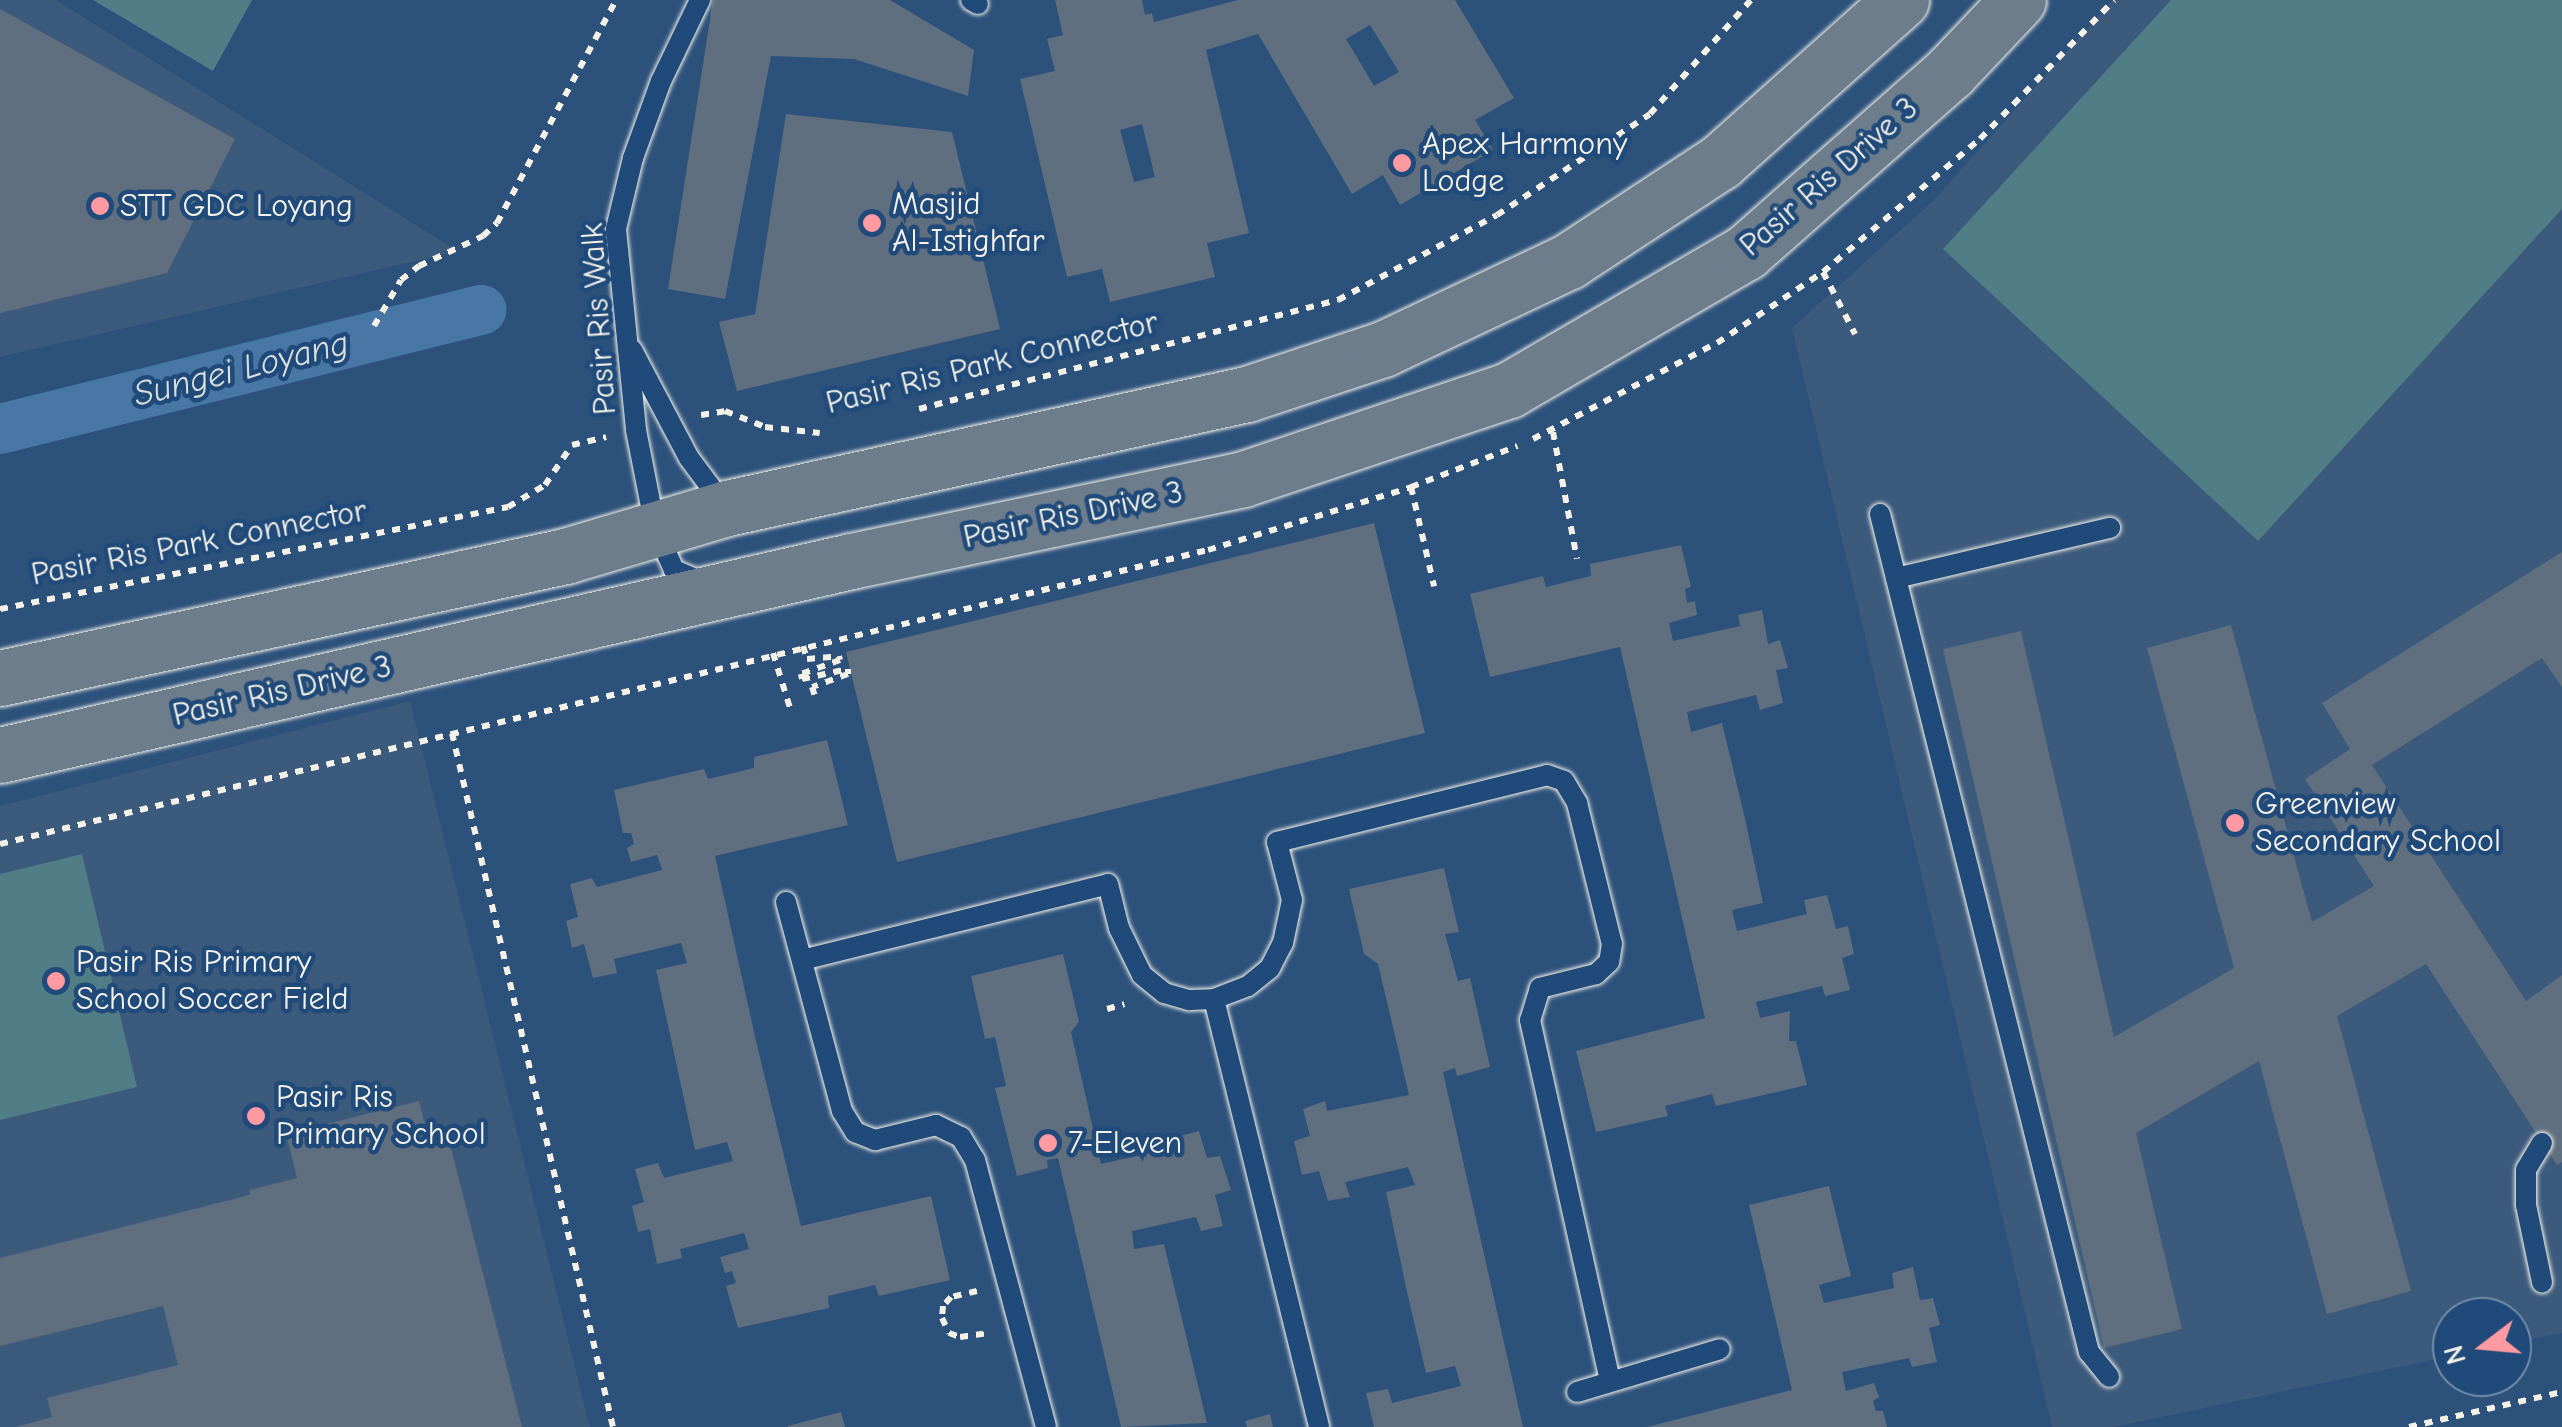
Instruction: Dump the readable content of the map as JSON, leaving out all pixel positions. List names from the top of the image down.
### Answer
{
  "streets": {
    "main road": ["Pasir Ris Drive 3"],
    "lane": ["Pasir Ris Walk"],
    "path": ["Pasir Ris Park Connector"]
  },
  "crossings": [
    ["Pasir Ris Drive 3", "Pasir Ris Walk"],
    ["Pasir Ris Walk", "Pasir Ris Park Connector"]
  ],
  "water": ["Sungei Loyang"],
  "places": [
    "Apex Harmony Lodge",
    "STT GDC Loyang",
    "Masjid Al-Istighfar",
    "Greenview Secondary School",
    "Pasir Ris Primary School Soccer Field",
    "Pasir Ris Primary School",
    "7-Eleven"
  ],
  "north": "left"
}
